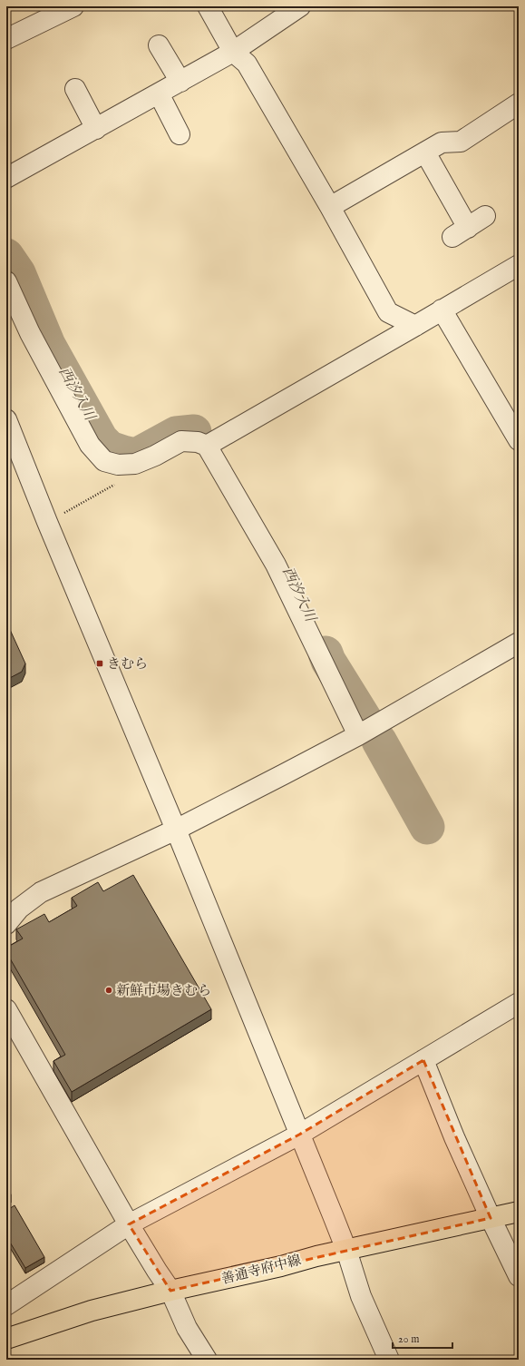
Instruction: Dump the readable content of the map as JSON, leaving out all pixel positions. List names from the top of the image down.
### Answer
{
  "streets": {
    "main road": ["善通寺府中線"]
  },
  "water": ["西汐入川"],
  "places": {
    "transit": ["きむら"],
    "other": ["新鮮市場きむら"]
  },
  "scale_bar": "20 m"
}
